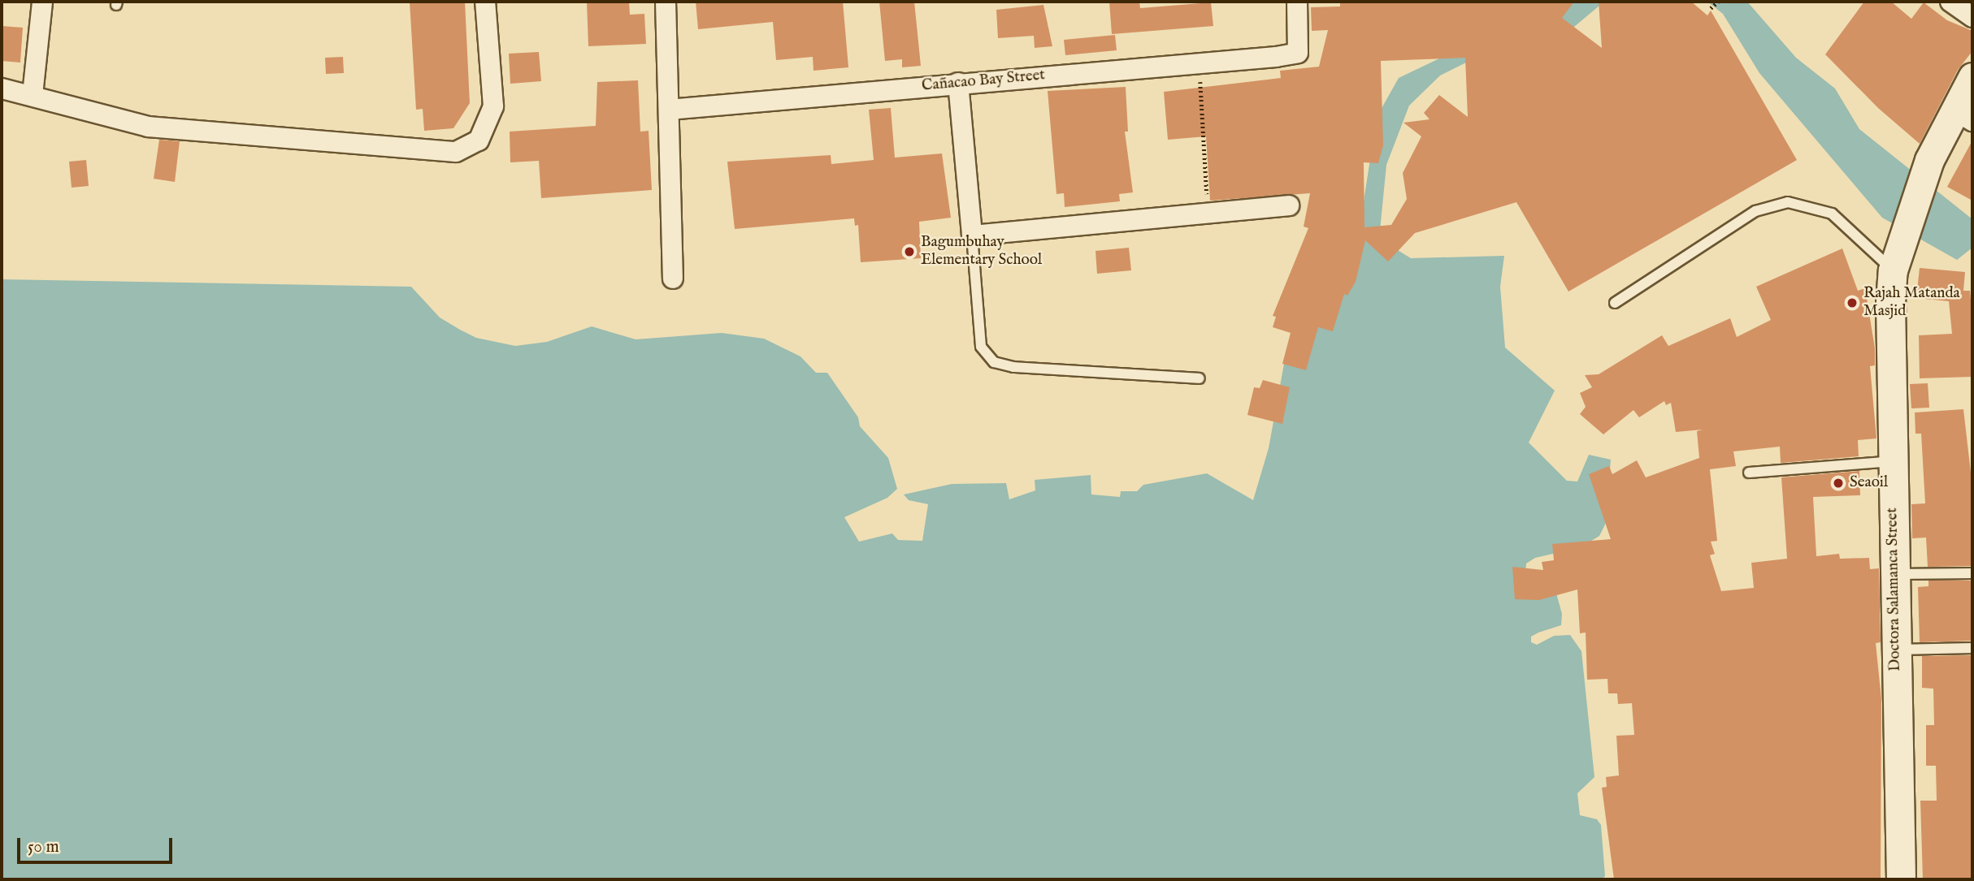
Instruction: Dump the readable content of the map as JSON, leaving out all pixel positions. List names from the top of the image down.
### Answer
{
  "streets": {
    "main road": ["Doctora Salamanca Street"],
    "street": ["Cañacao Bay Street"]
  },
  "places": ["Bagumbuhay Elementary School", "Rajah Matanda Masjid", "Seaoil"],
  "scale_bar": "50 m"
}
